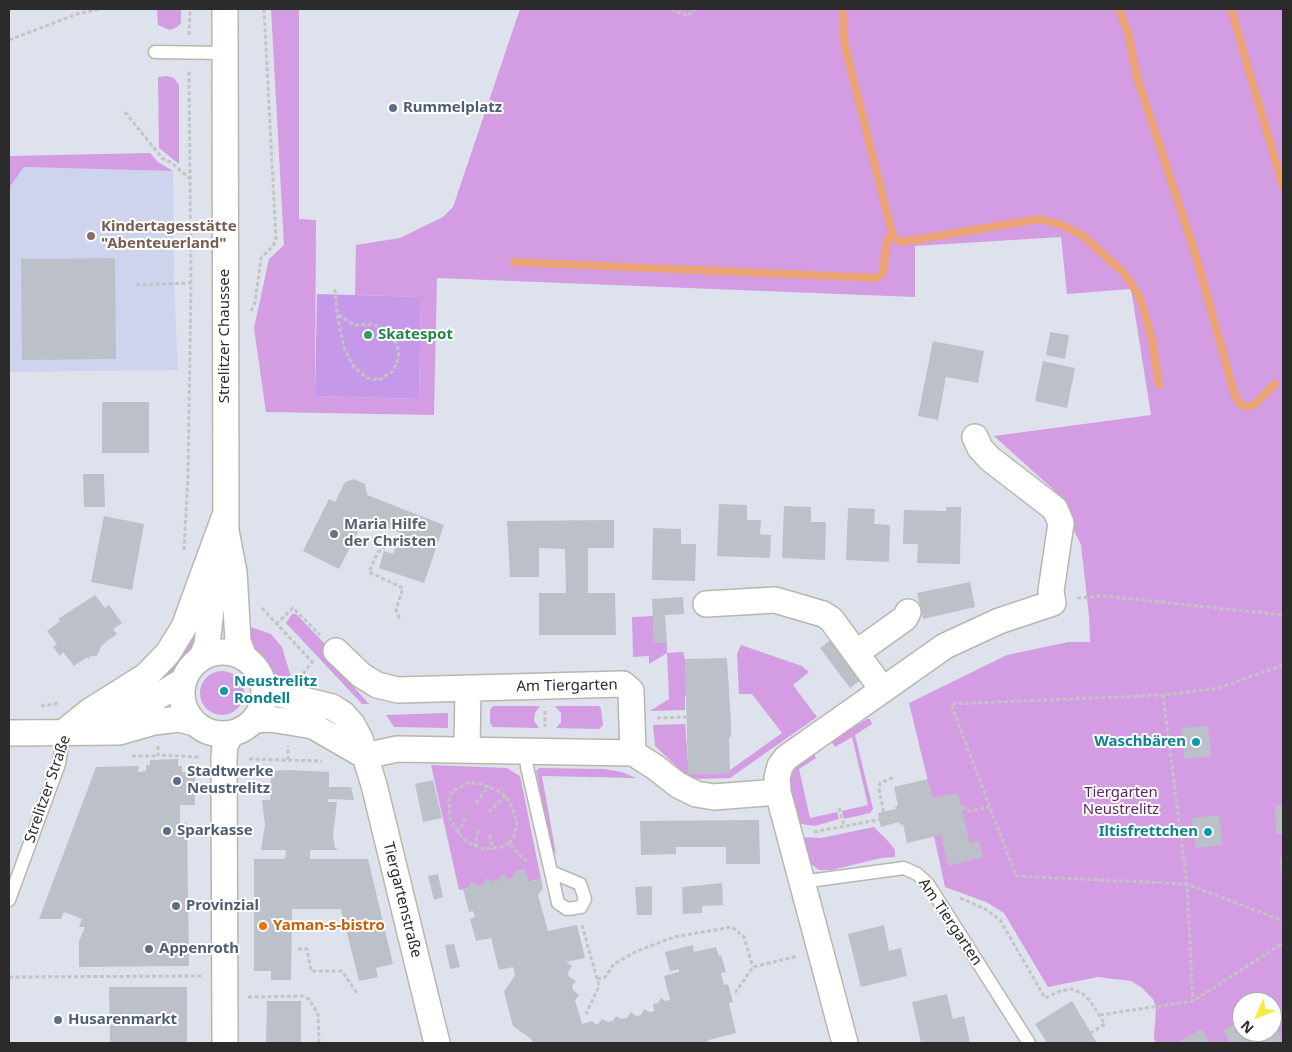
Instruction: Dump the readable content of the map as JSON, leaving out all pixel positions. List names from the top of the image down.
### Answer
{
  "streets": {
    "street": [
      "Strelitzer Chaussee",
      "Am Tiergarten",
      "Strelitzer Straße",
      "Tiergartenstraße"
    ]
  },
  "crossings": [
    ["Strelitzer Chaussee", "Strelitzer Straße"]
  ],
  "parks": ["Tiergarten Neustrelitz"],
  "places": [
    "Rummelplatz",
    "Kindertagesstätte \"Abenteuerland\"",
    "Skatespot",
    "Maria Hilfe der Christen",
    "Neustrelitz Rondell",
    "Waschbären",
    "Stadtwerke Neustrelitz",
    "Sparkasse",
    "Iltisfrettchen",
    "Provinzial",
    "Yaman-s-bistro",
    "Appenroth",
    "Husarenmarkt"
  ],
  "north": "bottom left"
}
